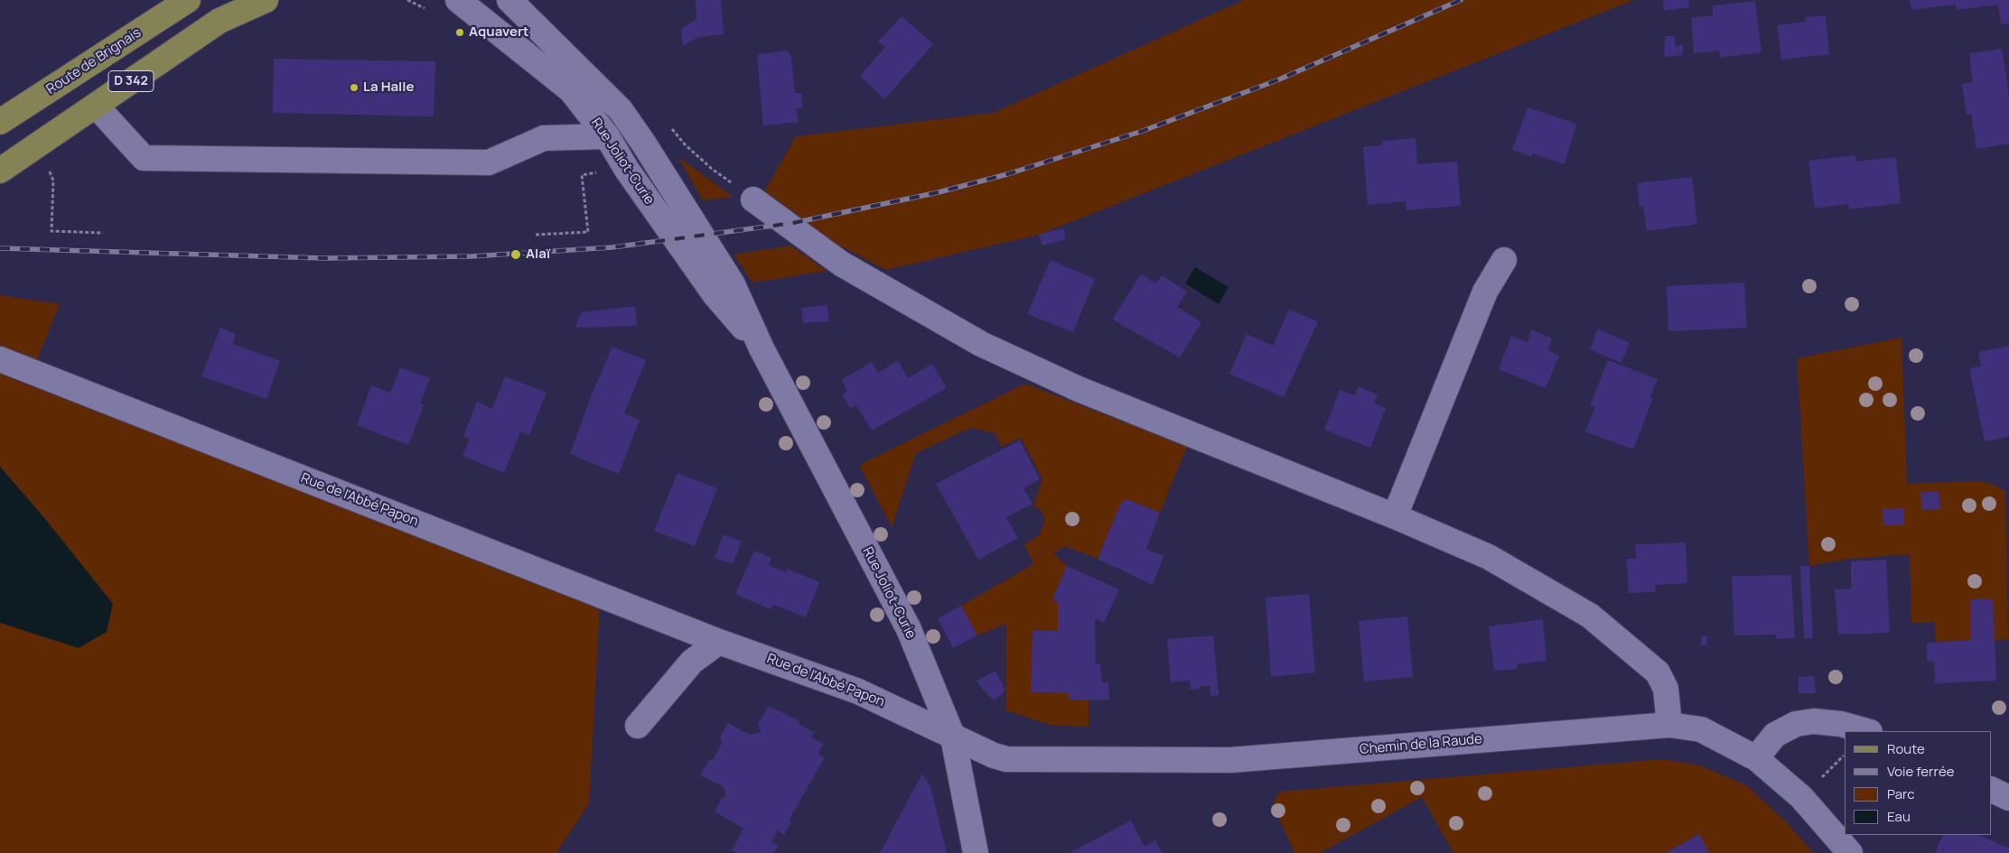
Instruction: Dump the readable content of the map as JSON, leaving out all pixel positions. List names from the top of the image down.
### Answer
{
  "streets": {
    "main road": ["Route de Brignais", "D 342"],
    "street": ["Rue Joliot-Curie", "Rue de l'Abbé Papon", "Chemin de la Raude"]
  },
  "crossings": [
    ["Rue Joliot-Curie", "Rue de l'Abbé Papon"],
    ["Rue Joliot-Curie", "Chemin de la Raude"],
    ["Rue de l'Abbé Papon", "Chemin de la Raude"]
  ],
  "places": ["Aquavert", "La Halle", "Alaï"],
  "legend": [
    "Route",
    "Voie ferrée",
    "Parc",
    "Eau"
  ]
}
